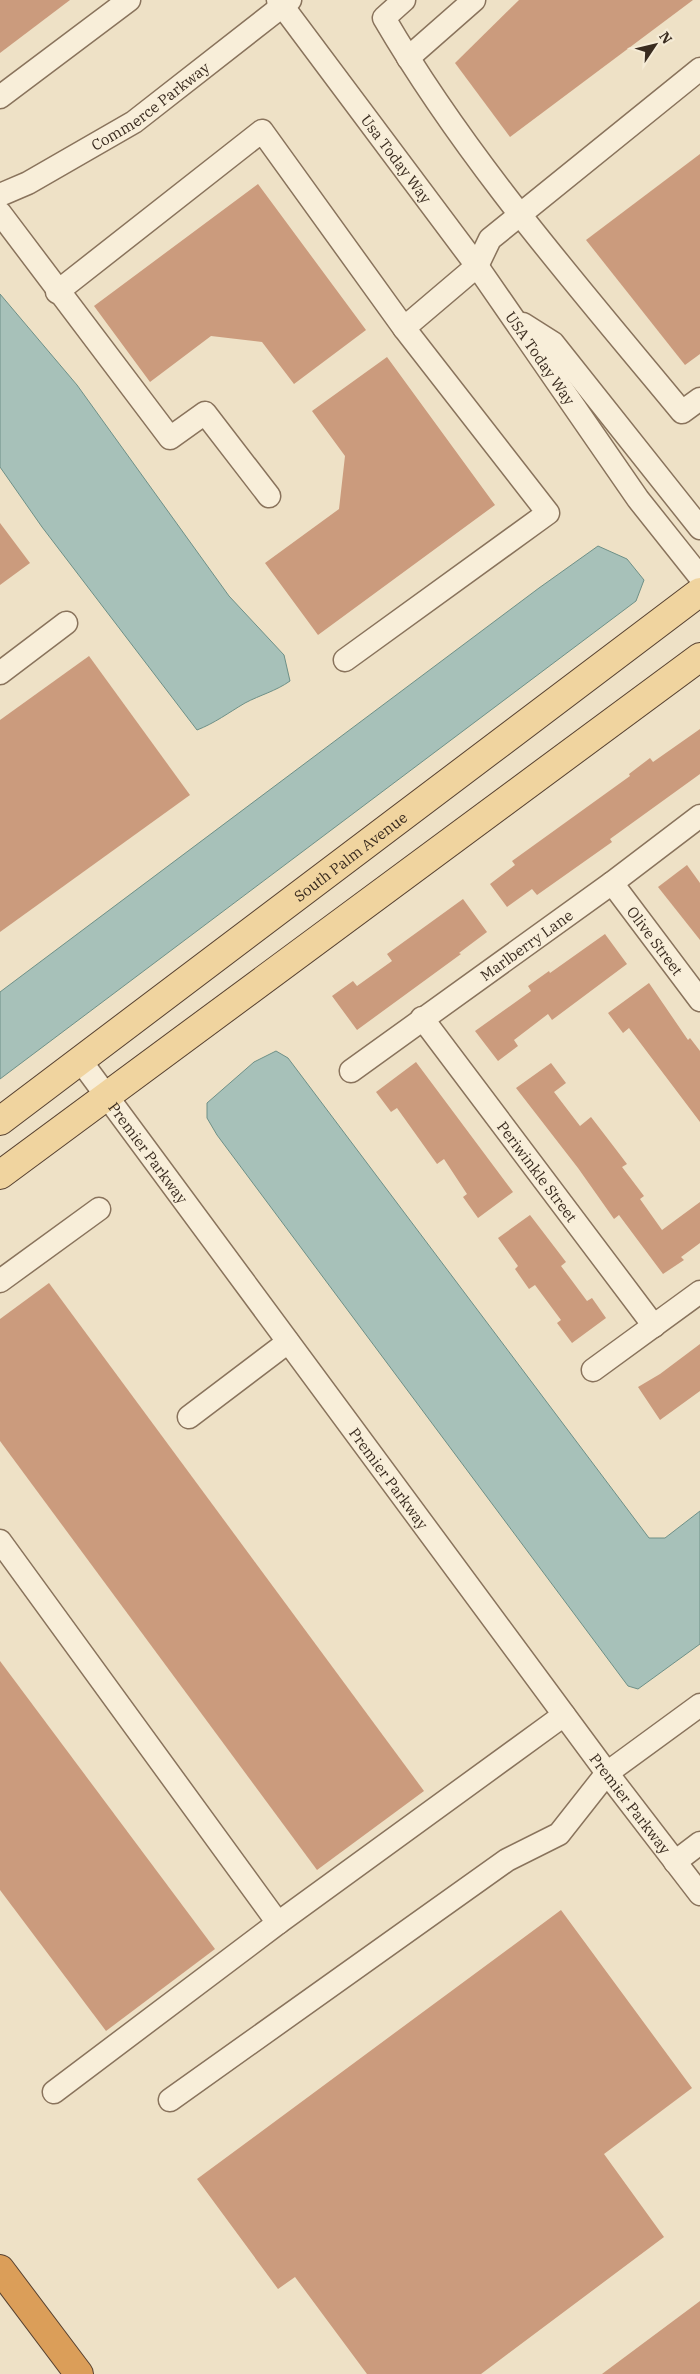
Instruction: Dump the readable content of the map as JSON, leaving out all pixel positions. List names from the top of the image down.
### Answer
{
  "streets": {
    "main road": ["South Palm Avenue"],
    "street": [
      "Commerce Parkway",
      "Usa Today Way",
      "USA Today Way",
      "Olive Street",
      "Marlberry Lane",
      "Premier Parkway",
      "Periwinkle Street"
    ]
  },
  "crossings": [
    ["Commerce Parkway", "Usa Today Way"],
    ["Usa Today Way", "USA Today Way"],
    ["South Palm Avenue", "Premier Parkway"],
    ["Olive Street", "Marlberry Lane"],
    ["Marlberry Lane", "Periwinkle Street"]
  ],
  "north": "top right"
}
